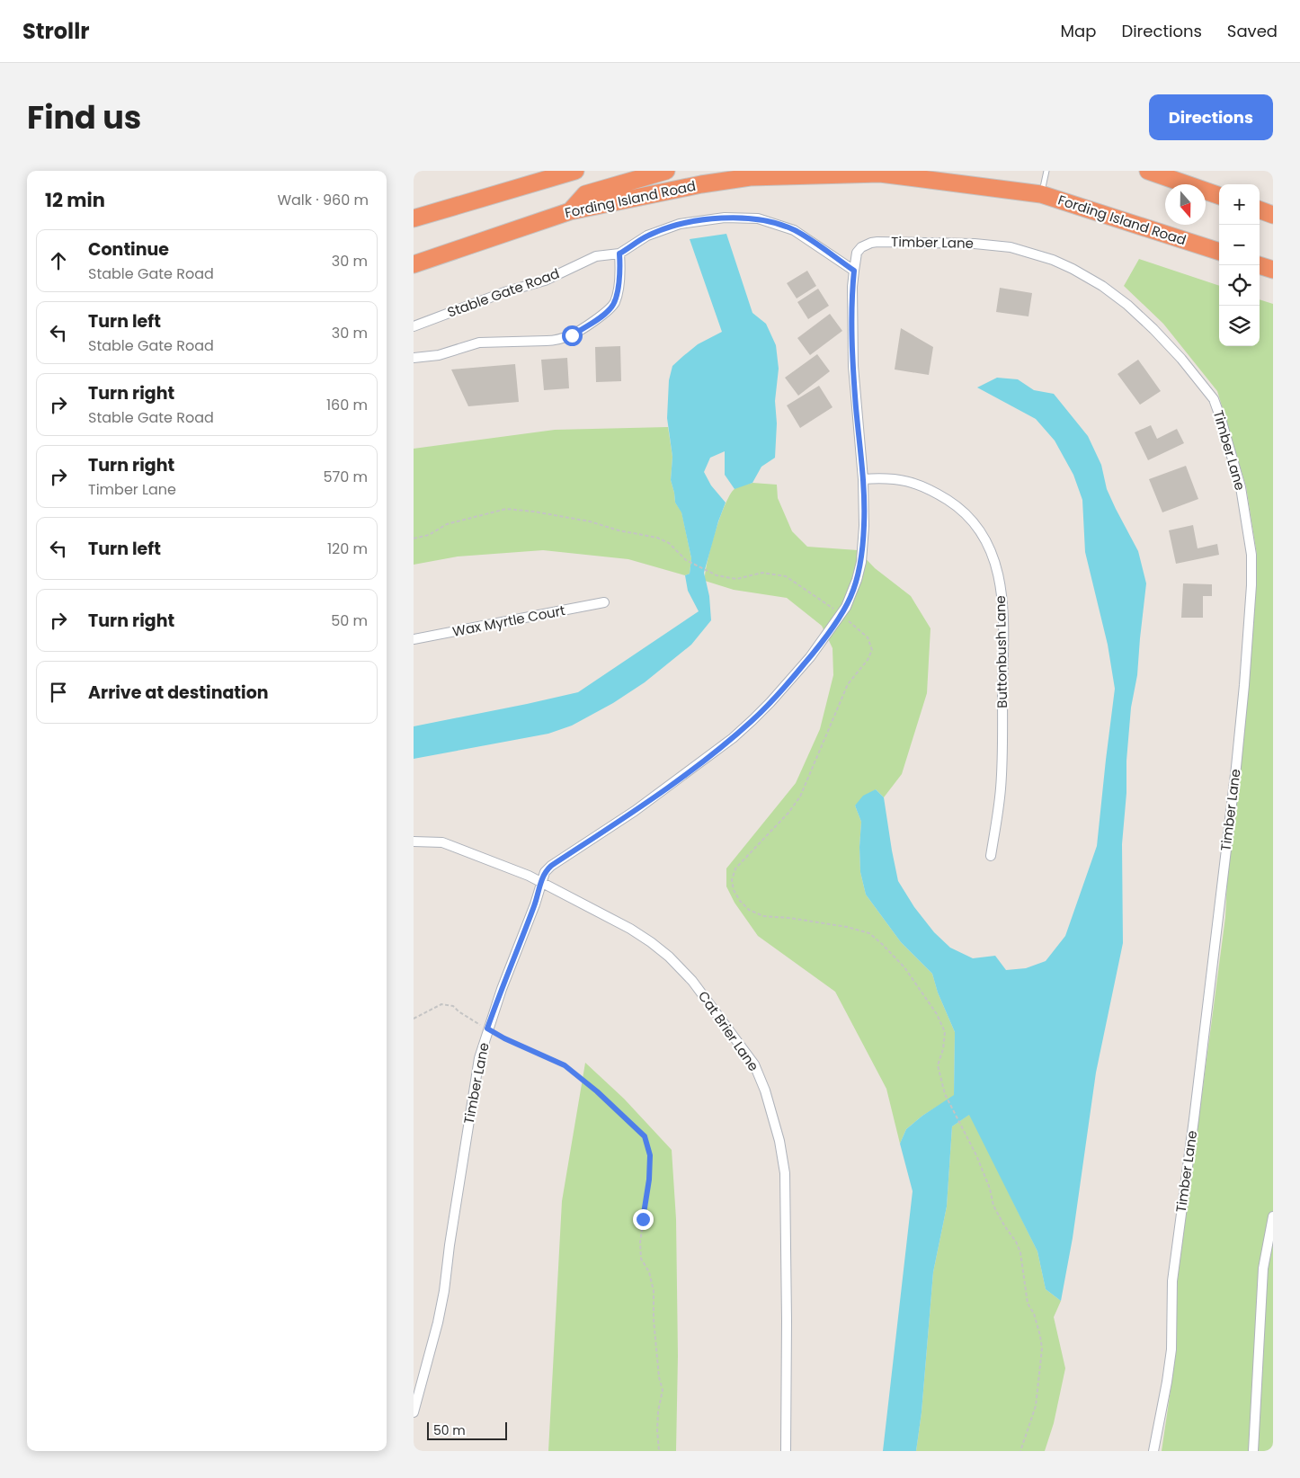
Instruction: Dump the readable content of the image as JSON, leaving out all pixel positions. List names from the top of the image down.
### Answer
{
  "streets": {
    "highway": ["Fording Island Road"],
    "street": [
      "Timber Lane",
      "Stable Gate Road",
      "Wax Myrtle Court",
      "Buttonbush Lane",
      "Cat Brier Lane"
    ]
  },
  "crossings": [
    ["Timber Lane", "Stable Gate Road"],
    ["Timber Lane", "Buttonbush Lane"],
    ["Timber Lane", "Cat Brier Lane"]
  ],
  "scale_bar": "50 m",
  "north": "bottom",
  "page": {
    "header": "Strollr",
    "nav": ["Map", "Directions", "Saved"],
    "title": "Find us",
    "buttons": "Directions",
    "heading": ["12 min", "Walk · 960 m"],
    "map_buttons": ["+", "−"],
    "list": [
      ["Continue", "Stable Gate Road", "30 m"],
      ["Turn left", "Stable Gate Road", "30 m"],
      ["Turn right", "Stable Gate Road", "160 m"],
      ["Turn right", "Timber Lane", "570 m"],
      ["Turn left", "120 m"],
      ["Turn right", "50 m"],
      "Arrive at destination"
    ],
    "scale": "50 m"
  }
}
